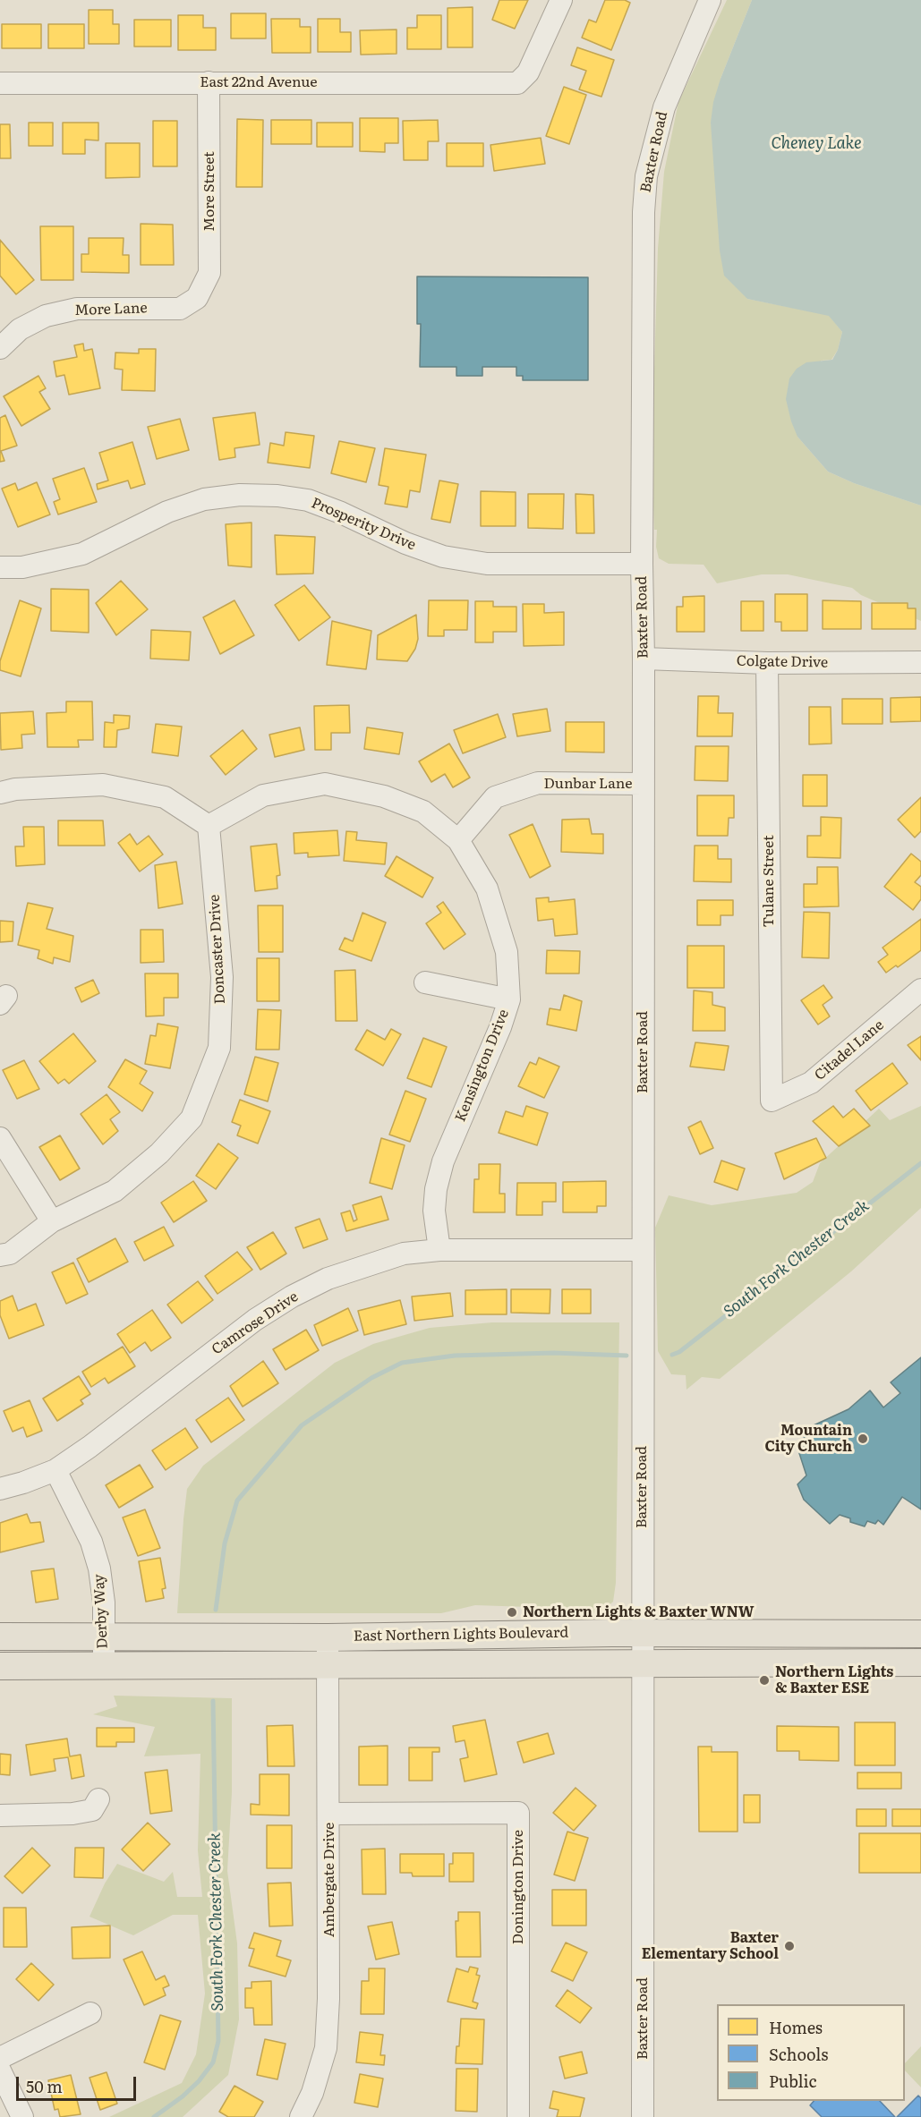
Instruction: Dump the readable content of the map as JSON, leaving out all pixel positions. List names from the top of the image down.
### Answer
{
  "streets": {
    "main road": ["East Northern Lights Boulevard"],
    "street": [
      "East 22nd Avenue",
      "Baxter Road",
      "More Street",
      "More Lane",
      "Prosperity Drive",
      "Colgate Drive",
      "Dunbar Lane",
      "Tulane Street",
      "Doncaster Drive",
      "Citadel Lane",
      "Kensington Drive",
      "Camrose Drive",
      "Derby Way",
      "Ambergate Drive",
      "Donington Drive"
    ]
  },
  "crossings": [
    ["East 22nd Avenue", "More Street"],
    ["Baxter Road", "Prosperity Drive"],
    ["Baxter Road", "Colgate Drive"],
    ["Baxter Road", "Dunbar Lane"],
    ["Baxter Road", "Camrose Drive"],
    ["Baxter Road", "East Northern Lights Boulevard"],
    ["More Street", "More Lane"],
    ["Colgate Drive", "Tulane Street"],
    ["Dunbar Lane", "Kensington Drive"],
    ["Tulane Street", "Citadel Lane"],
    ["Doncaster Drive", "Kensington Drive"],
    ["Kensington Drive", "Camrose Drive"],
    ["Camrose Drive", "Derby Way"],
    ["Derby Way", "East Northern Lights Boulevard"],
    ["East Northern Lights Boulevard", "Ambergate Drive"],
    ["Ambergate Drive", "Donington Drive"]
  ],
  "water": ["Cheney Lake", "South Fork Chester Creek"],
  "places": [
    "Mountain City Church",
    "Northern Lights & Baxter WNW",
    "Northern Lights & Baxter ESE",
    "Baxter Elementary School"
  ],
  "legend": ["Homes", "Schools", "Public"],
  "scale_bar": "50 m"
}
